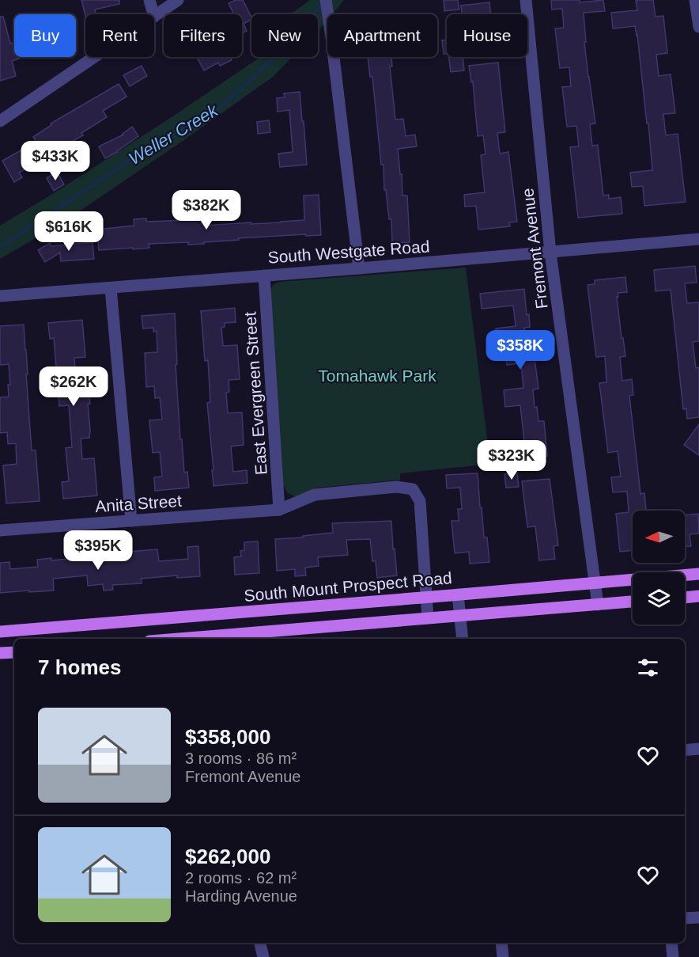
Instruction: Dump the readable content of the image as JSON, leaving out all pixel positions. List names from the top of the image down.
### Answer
{
  "streets": {
    "main road": ["South Mount Prospect Road"],
    "street": [
      "Fremont Avenue",
      "South Westgate Road",
      "East Evergreen Street",
      "Anita Street"
    ]
  },
  "crossings": [
    ["Fremont Avenue", "South Westgate Road"],
    ["Fremont Avenue", "South Mount Prospect Road"],
    ["South Westgate Road", "East Evergreen Street"],
    ["East Evergreen Street", "Anita Street"],
    ["Anita Street", "South Mount Prospect Road"]
  ],
  "water": ["Weller Creek"],
  "parks": ["Tomahawk Park"],
  "north": "left",
  "page": {
    "chip": [
      "Buy",
      "Rent",
      "Filters",
      "New",
      "Apartment",
      "House"
    ],
    "price": [
      "$433K",
      "$382K",
      "$616K",
      "$358K",
      "$262K",
      "$323K",
      "$395K"
    ],
    "heading": "7 homes",
    "list": [
      {
        "name": "$358,000",
        "note": "3 rooms · 86 m² · Fremont Avenue"
      },
      {
        "name": "$262,000",
        "note": "2 rooms · 62 m² · Harding Avenue"
      }
    ]
  }
}
